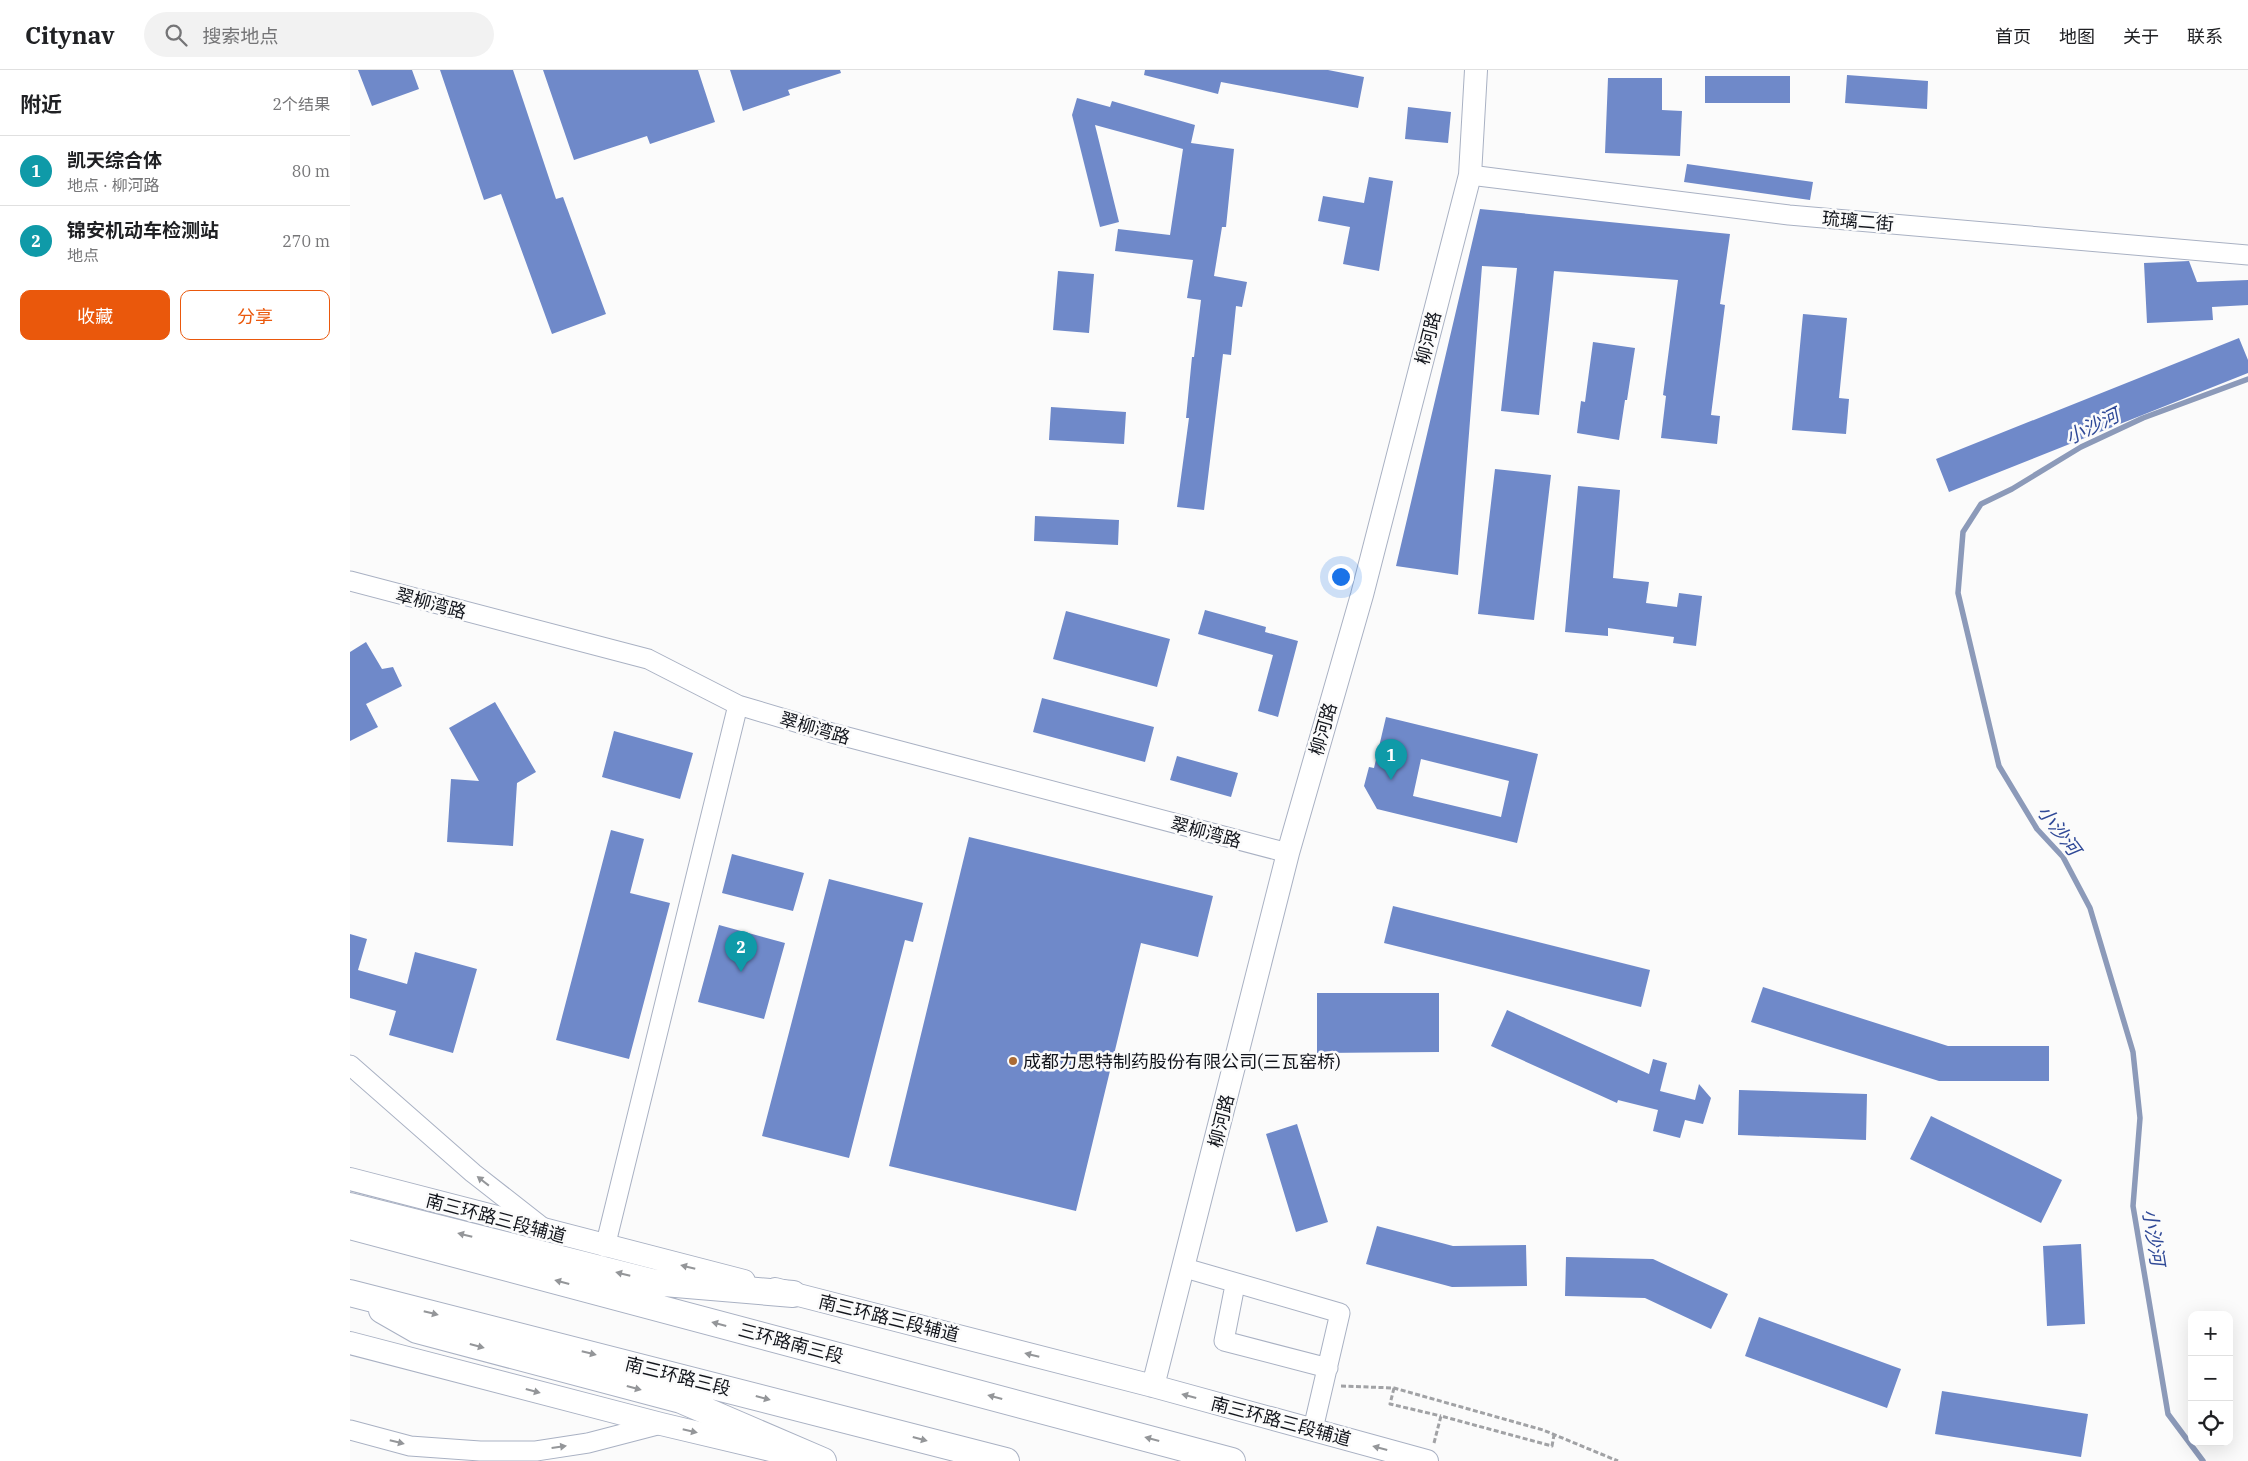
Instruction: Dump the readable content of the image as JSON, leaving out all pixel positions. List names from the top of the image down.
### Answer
{
  "streets": {
    "highway": ["三环路南三段", "南三环路三段"],
    "main road": ["柳河路", "南三环路三段辅道"],
    "street": ["琉璃二街", "翠柳湾路"]
  },
  "crossings": [
    ["琉璃二街", "柳河路"],
    ["柳河路", "翠柳湾路"],
    ["柳河路", "南三环路三段辅道"]
  ],
  "water": ["小沙河"],
  "places": ["成都力思特制药股份有限公司(三瓦窑桥)"],
  "page": {
    "header": "Citynav",
    "search": "搜索地点",
    "nav": [
      "首页",
      "地图",
      "关于",
      "联系"
    ],
    "heading": ["附近", "2个结果"],
    "list": [
      {
        "mark": "1",
        "name": "凯天综合体",
        "note": "地点 · 柳河路",
        "value": "80 m"
      },
      {
        "mark": "2",
        "name": "锦安机动车检测站",
        "note": "地点",
        "value": "270 m"
      }
    ],
    "buttons": ["收藏", "分享"],
    "pins": ["1", "2"],
    "map_buttons": ["+", "−"]
  }
}
